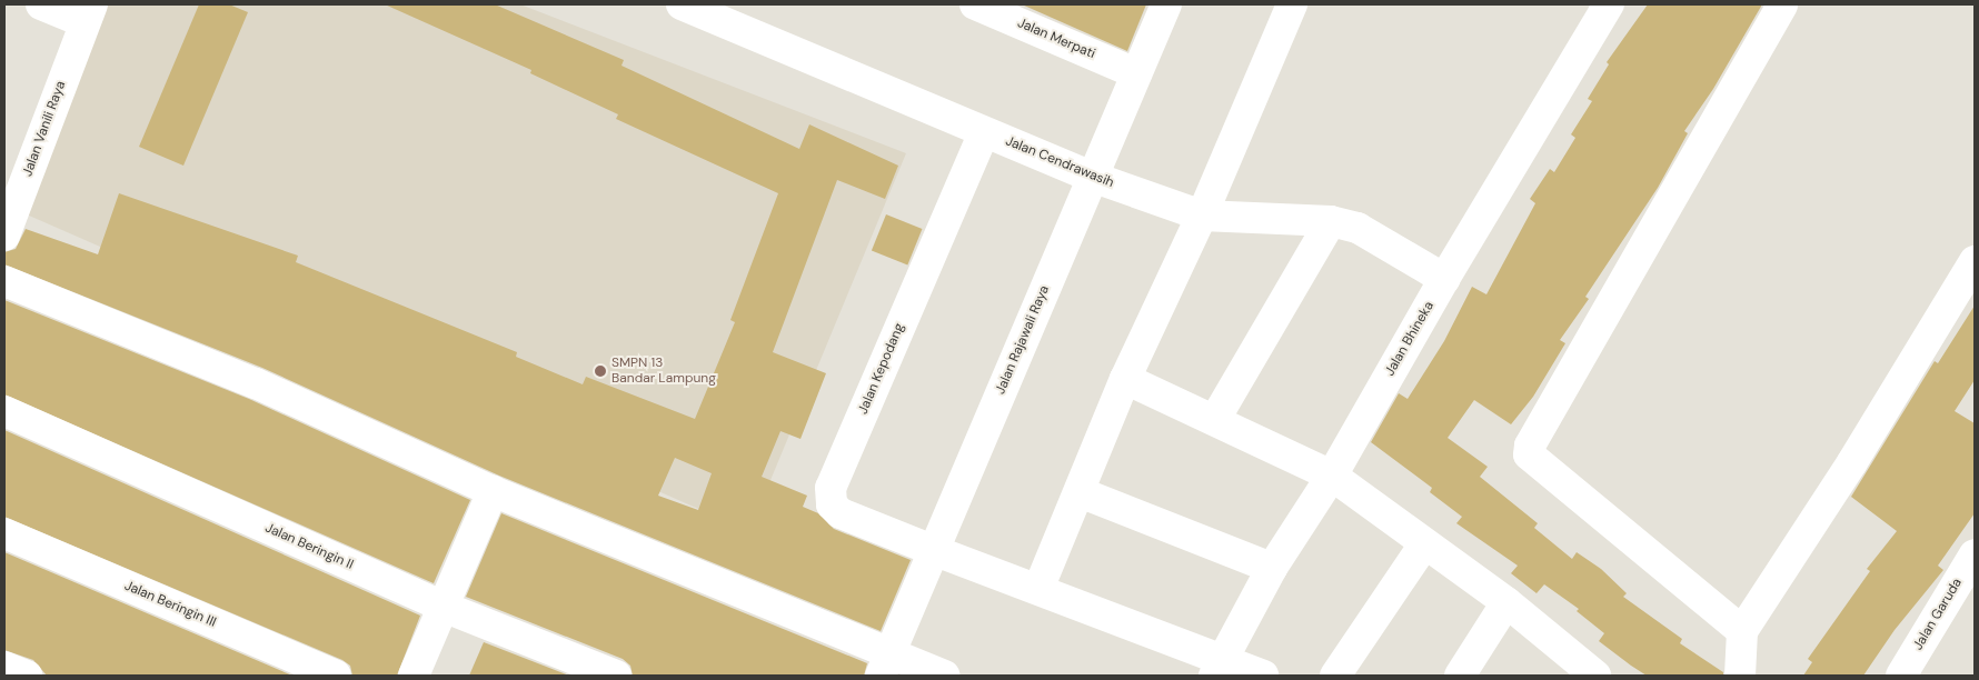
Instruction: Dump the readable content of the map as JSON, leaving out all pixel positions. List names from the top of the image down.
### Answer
{
  "streets": {
    "street": [
      "Jalan Merpati",
      "Jalan Vanili Raya",
      "Jalan Cendrawasih",
      "Jalan Bhineka",
      "Jalan Rajawali Raya",
      "Jalan Kepodang",
      "Jalan Beringin II",
      "Jalan Beringin III",
      "Jalan Garuda"
    ]
  },
  "crossings": [
    ["Jalan Merpati", "Jalan Rajawali Raya"],
    ["Jalan Cendrawasih", "Jalan Bhineka"],
    ["Jalan Cendrawasih", "Jalan Rajawali Raya"],
    ["Jalan Cendrawasih", "Jalan Kepodang"],
    ["Jalan Bhineka", "Jalan Kepodang"],
    ["Jalan Rajawali Raya", "Jalan Kepodang"]
  ],
  "places": ["SMPN 13 Bandar Lampung"]
}
